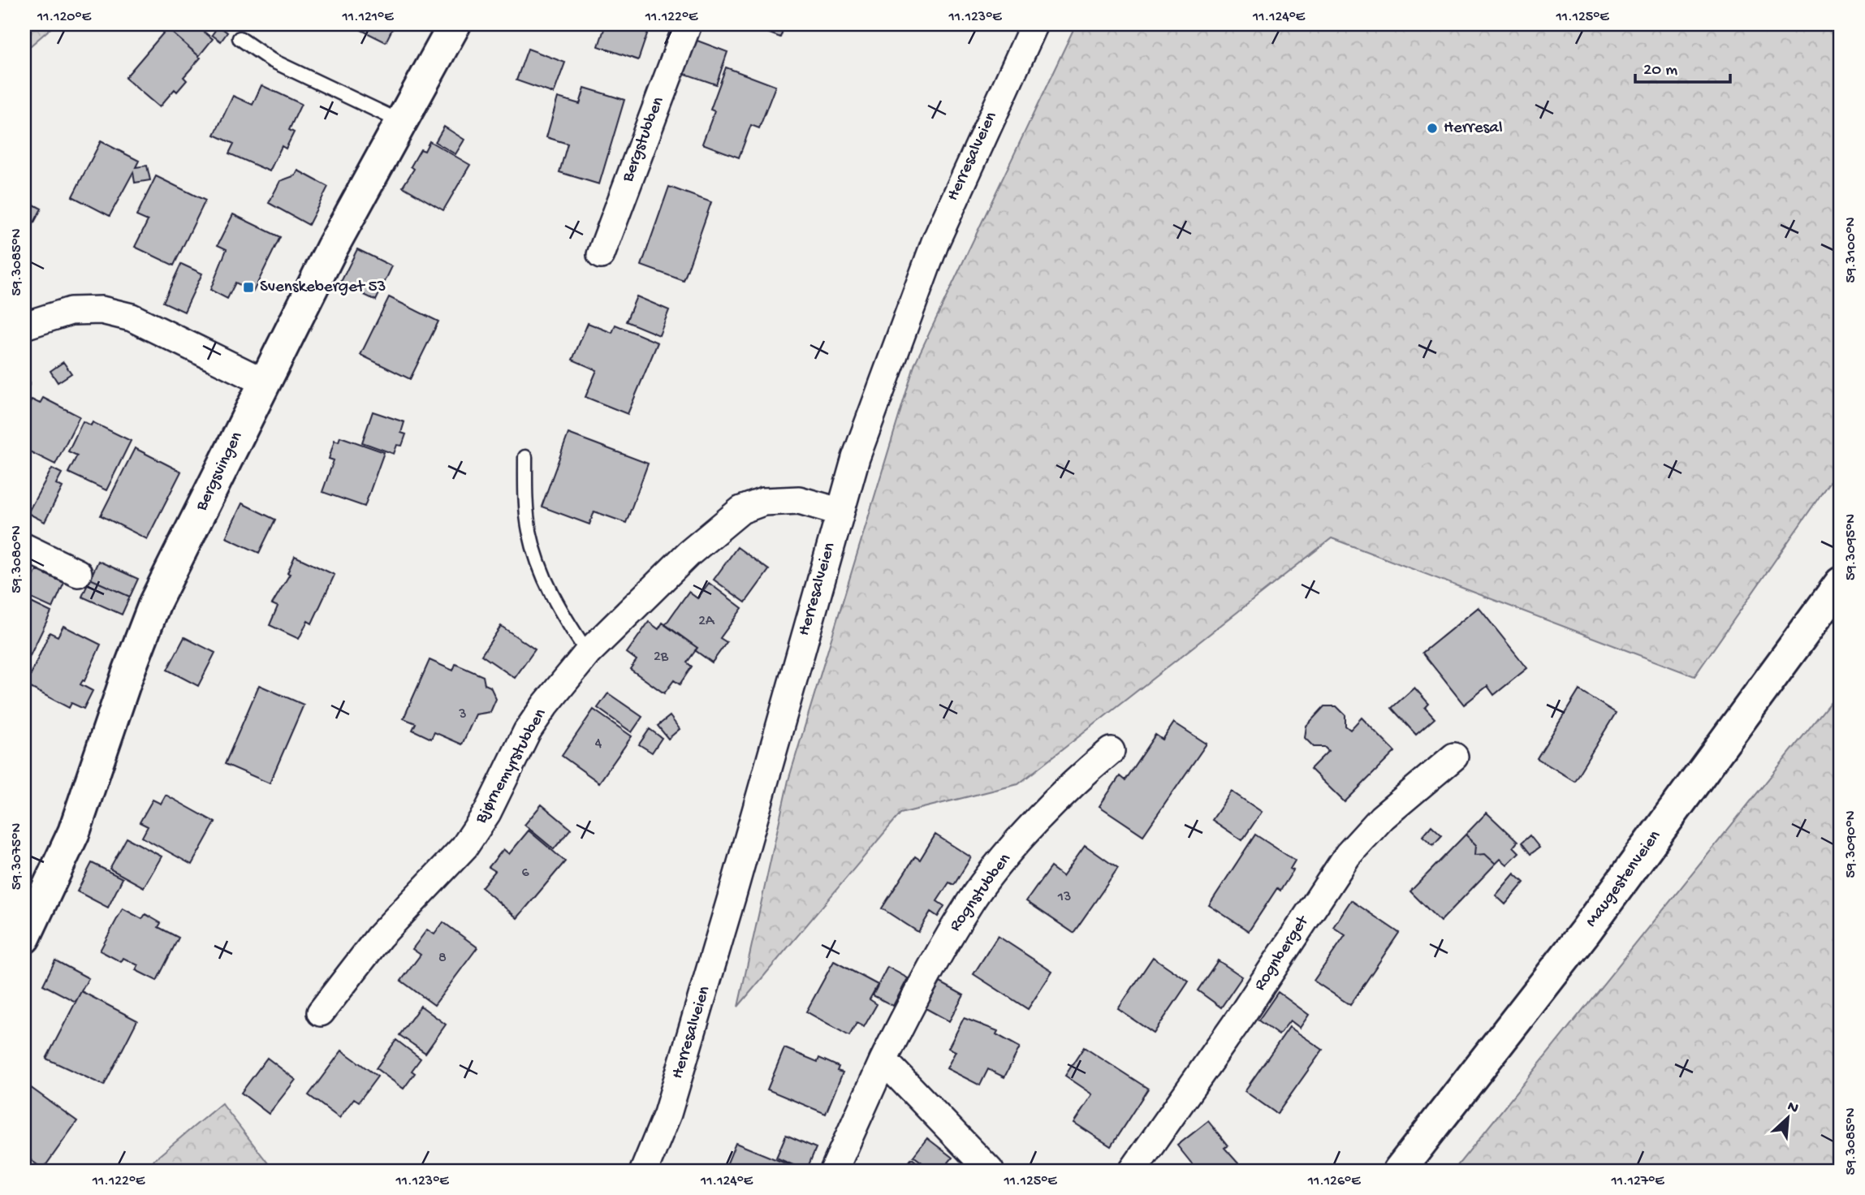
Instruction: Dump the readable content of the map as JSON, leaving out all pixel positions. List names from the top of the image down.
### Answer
{
  "streets": {
    "street": [
      "Bergstubben",
      "Herresalveien",
      "Bergsvingen",
      "Bjørnemyrstubben",
      "Maugestenveien",
      "Rognstubben",
      "Rognberget"
    ]
  },
  "crossings": [
    ["Herresalveien", "Bjørnemyrstubben"]
  ],
  "places": {
    "other": ["Herresal"],
    "transit": ["Svenskeberget 53"]
  },
  "house_numbers": [
    "2A",
    "2B",
    "3",
    "4",
    "6",
    "13",
    "8"
  ],
  "scale_bar": "20 m",
  "north": "top right",
  "coordinates": [
    "11.120°E",
    "11.121°E",
    "11.122°E",
    "11.123°E",
    "11.124°E",
    "11.125°E",
    "59.3100°N",
    "59.3085°N",
    "59.3095°N",
    "59.3080°N",
    "59.3090°N",
    "59.3075°N",
    "11.126°E",
    "11.127°E"
  ]
}
